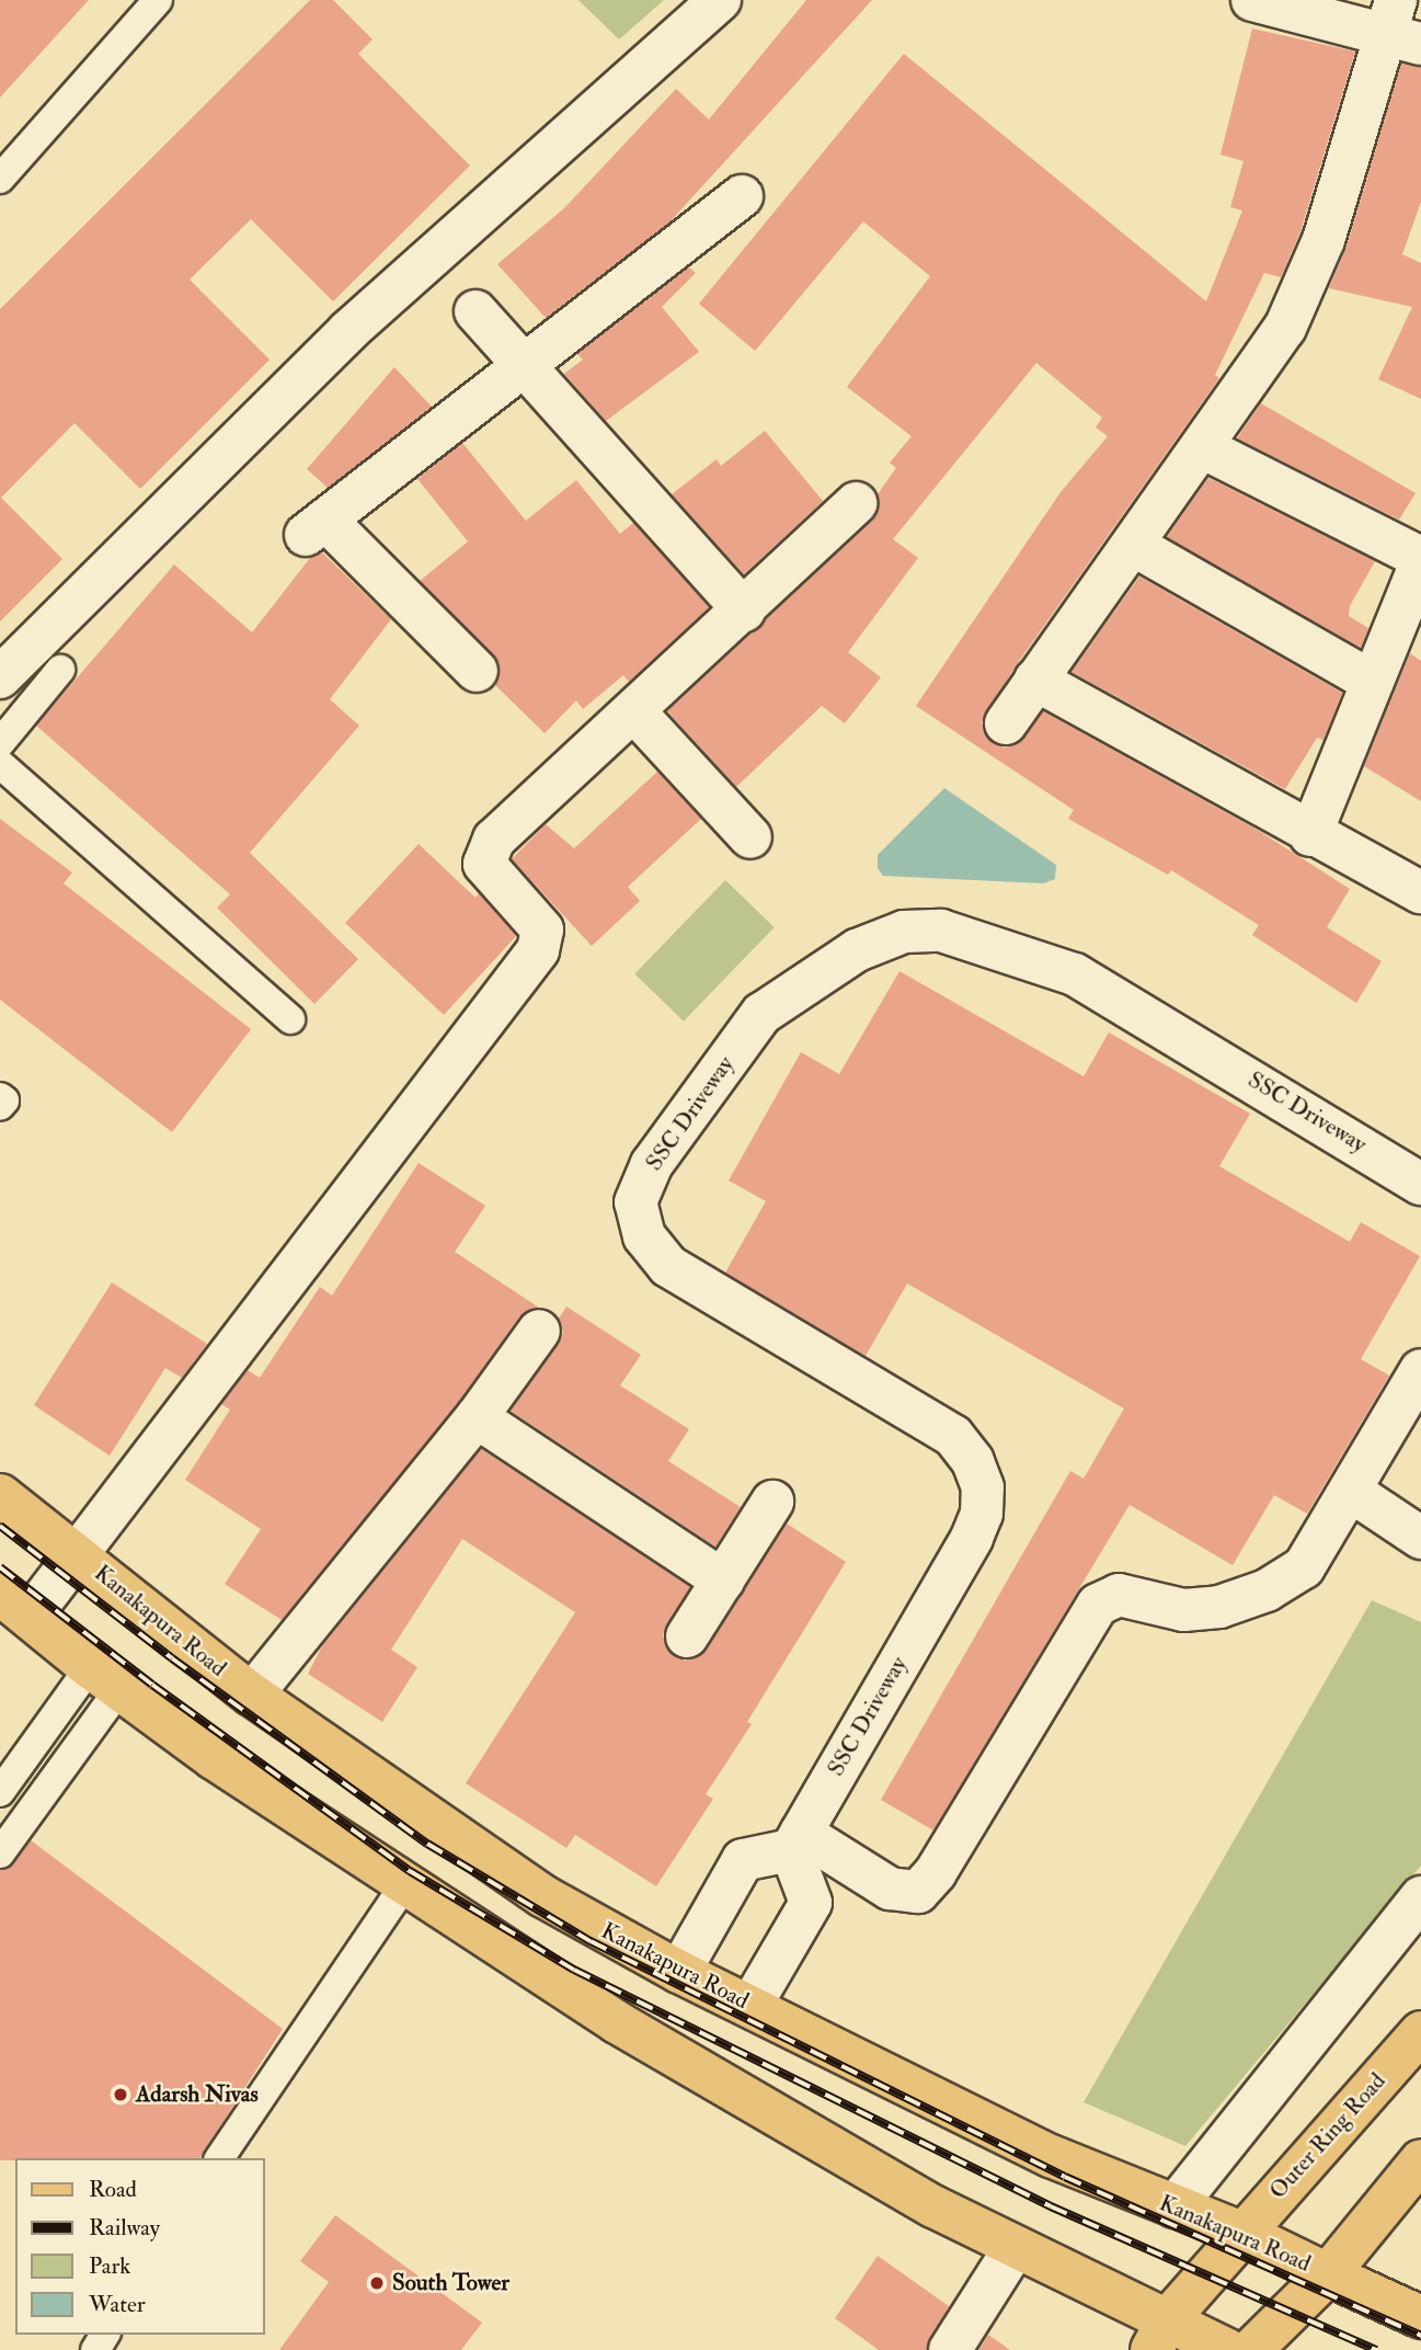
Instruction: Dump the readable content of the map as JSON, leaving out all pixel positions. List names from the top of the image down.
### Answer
{
  "streets": {
    "main road": ["Kanakapura Road", "Outer Ring Road"],
    "street": ["SSC Driveway"]
  },
  "crossings": [
    ["Kanakapura Road", "Outer Ring Road"]
  ],
  "places": ["Adarsh Nivas", "South Tower"],
  "legend": [
    "Road",
    "Railway",
    "Park",
    "Water"
  ]
}
